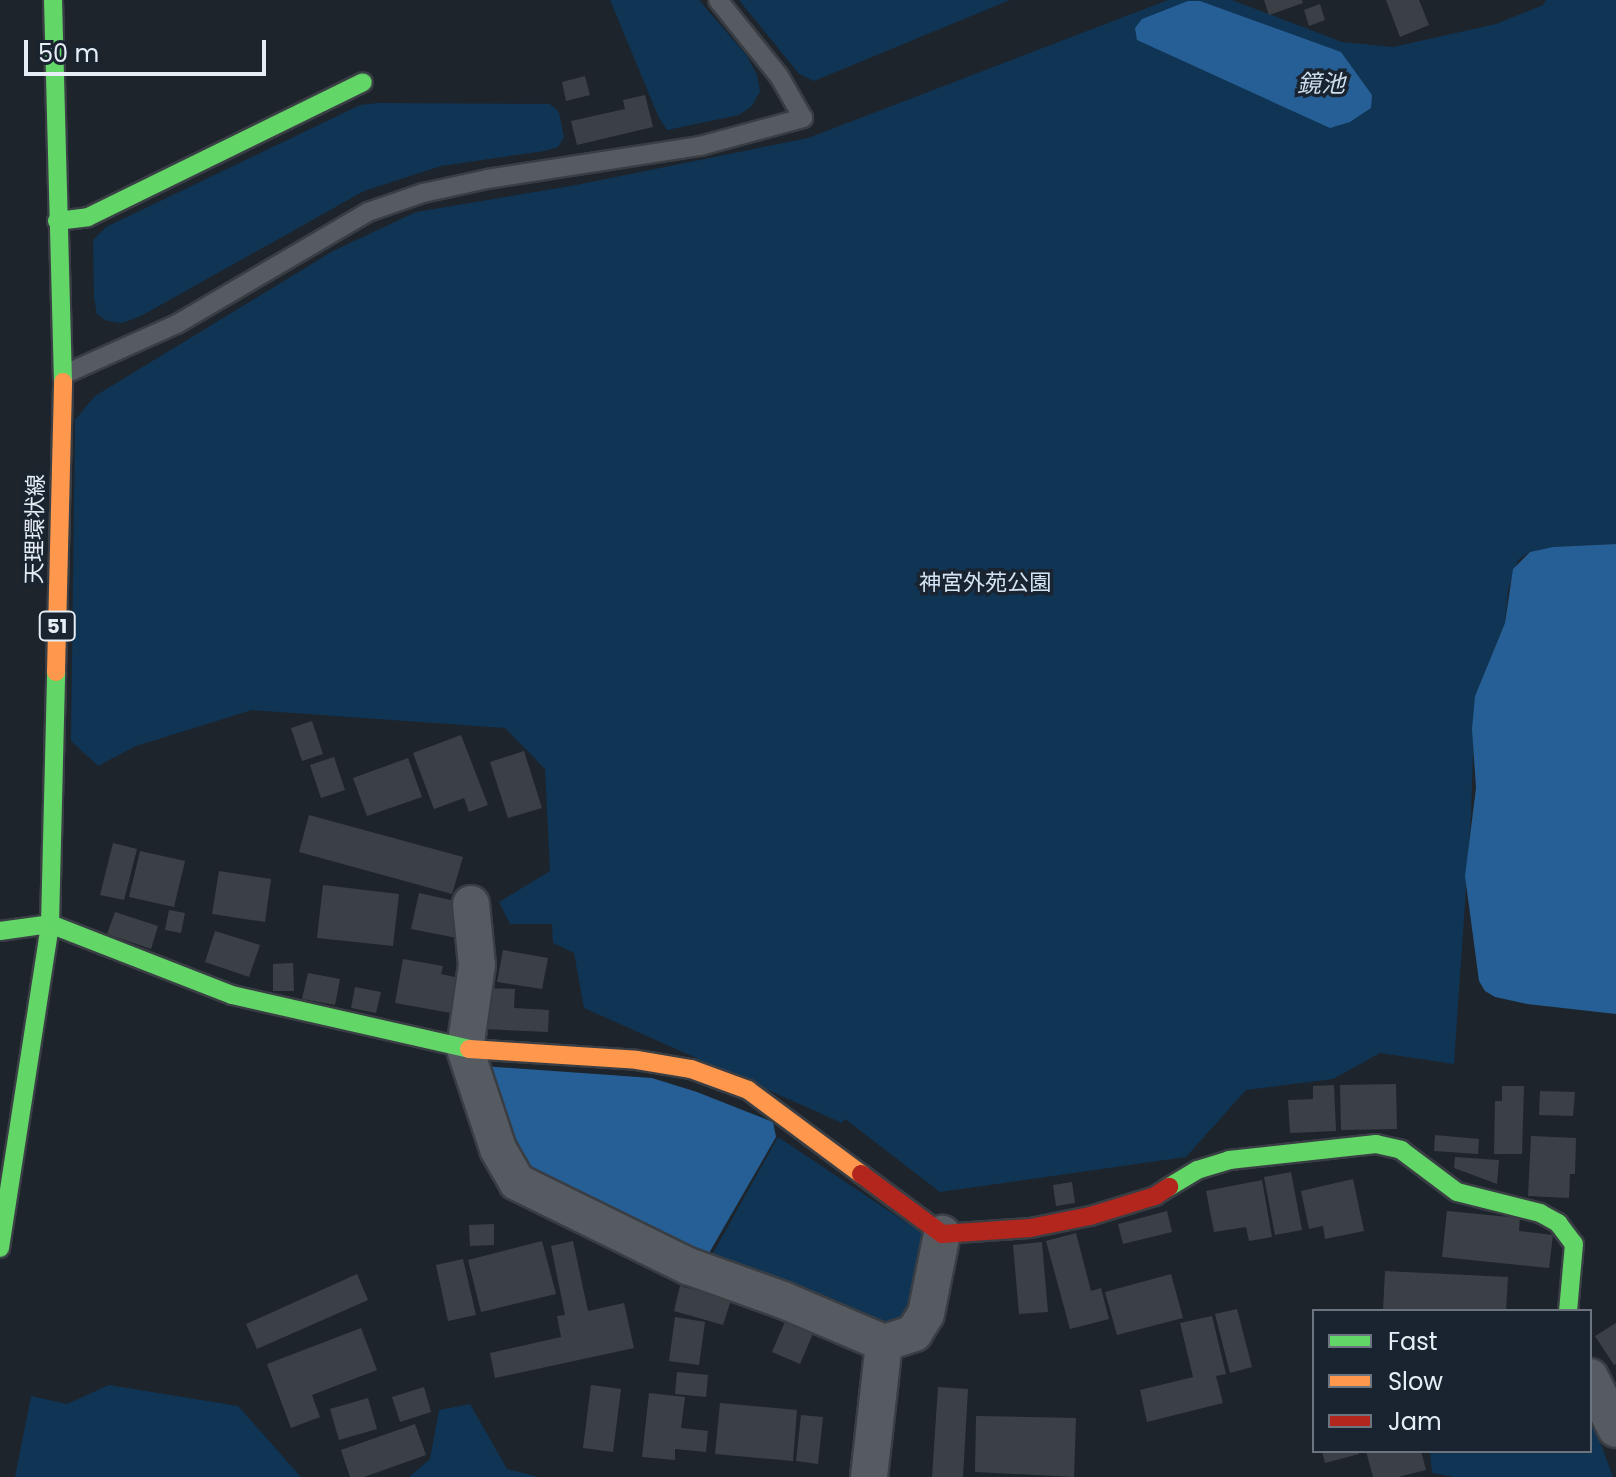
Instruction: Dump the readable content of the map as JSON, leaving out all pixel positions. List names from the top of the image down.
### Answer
{
  "streets": {
    "street": ["天理環状線", "51"]
  },
  "water": ["鏡池"],
  "parks": ["神宮外苑公園"],
  "legend": ["Fast", "Slow", "Jam"],
  "scale_bar": "50 m"
}
